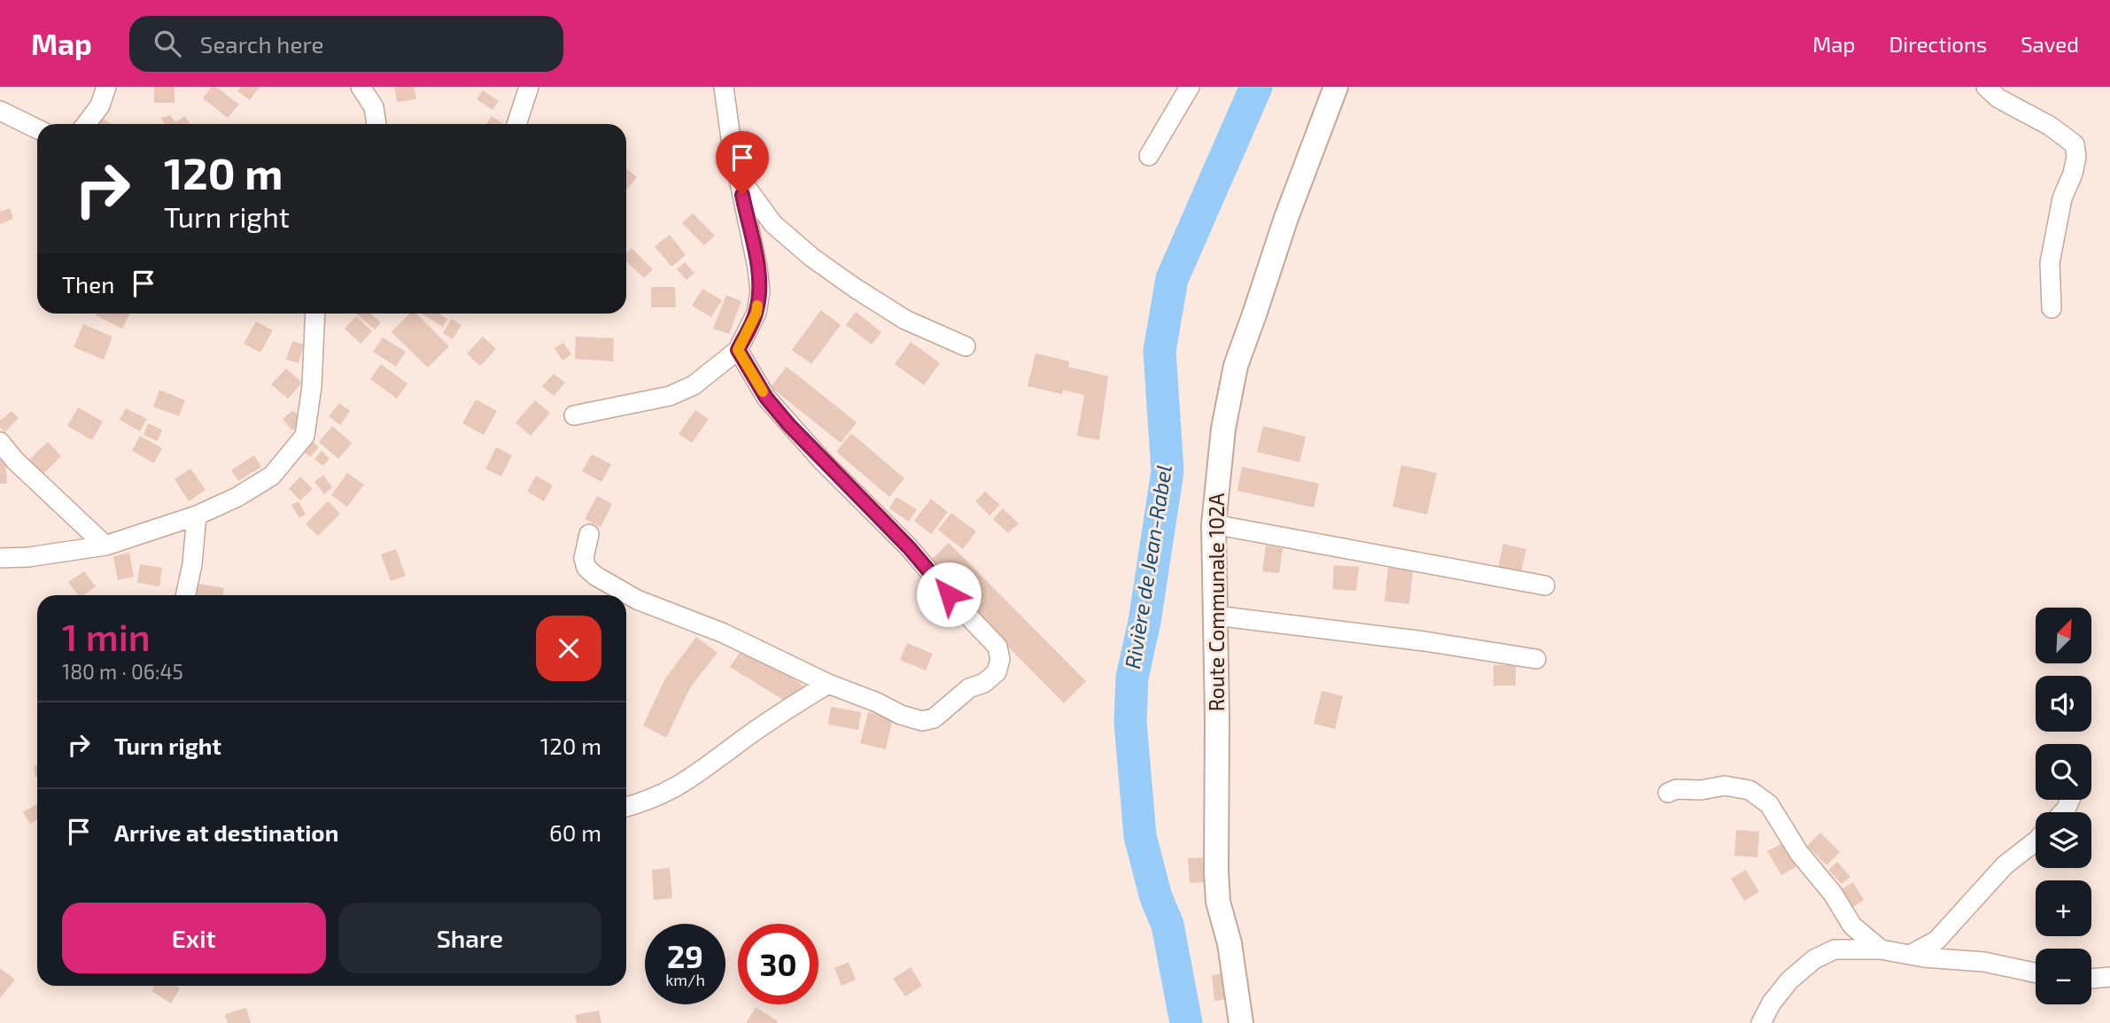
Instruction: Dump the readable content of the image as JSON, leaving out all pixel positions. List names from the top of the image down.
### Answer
{
  "streets": {
    "street": ["Route Communale 102A"]
  },
  "water": ["Rivière de Jean-Rabel"],
  "north": "top right",
  "page": {
    "header": "Map",
    "search": "Search here",
    "nav": ["Map", "Directions", "Saved"],
    "turn": ["120 m", "Turn right"],
    "then": "Then",
    "heading": ["1 min", "180 m · 06:45"],
    "map_buttons": ["+", "−"],
    "list": [
      {
        "name": "Turn right",
        "value": "120 m"
      },
      {
        "name": "Arrive at destination",
        "value": "60 m"
      }
    ],
    "buttons": ["Exit", "Share"],
    "speed": "29 km/h",
    "limit": "30"
  }
}
